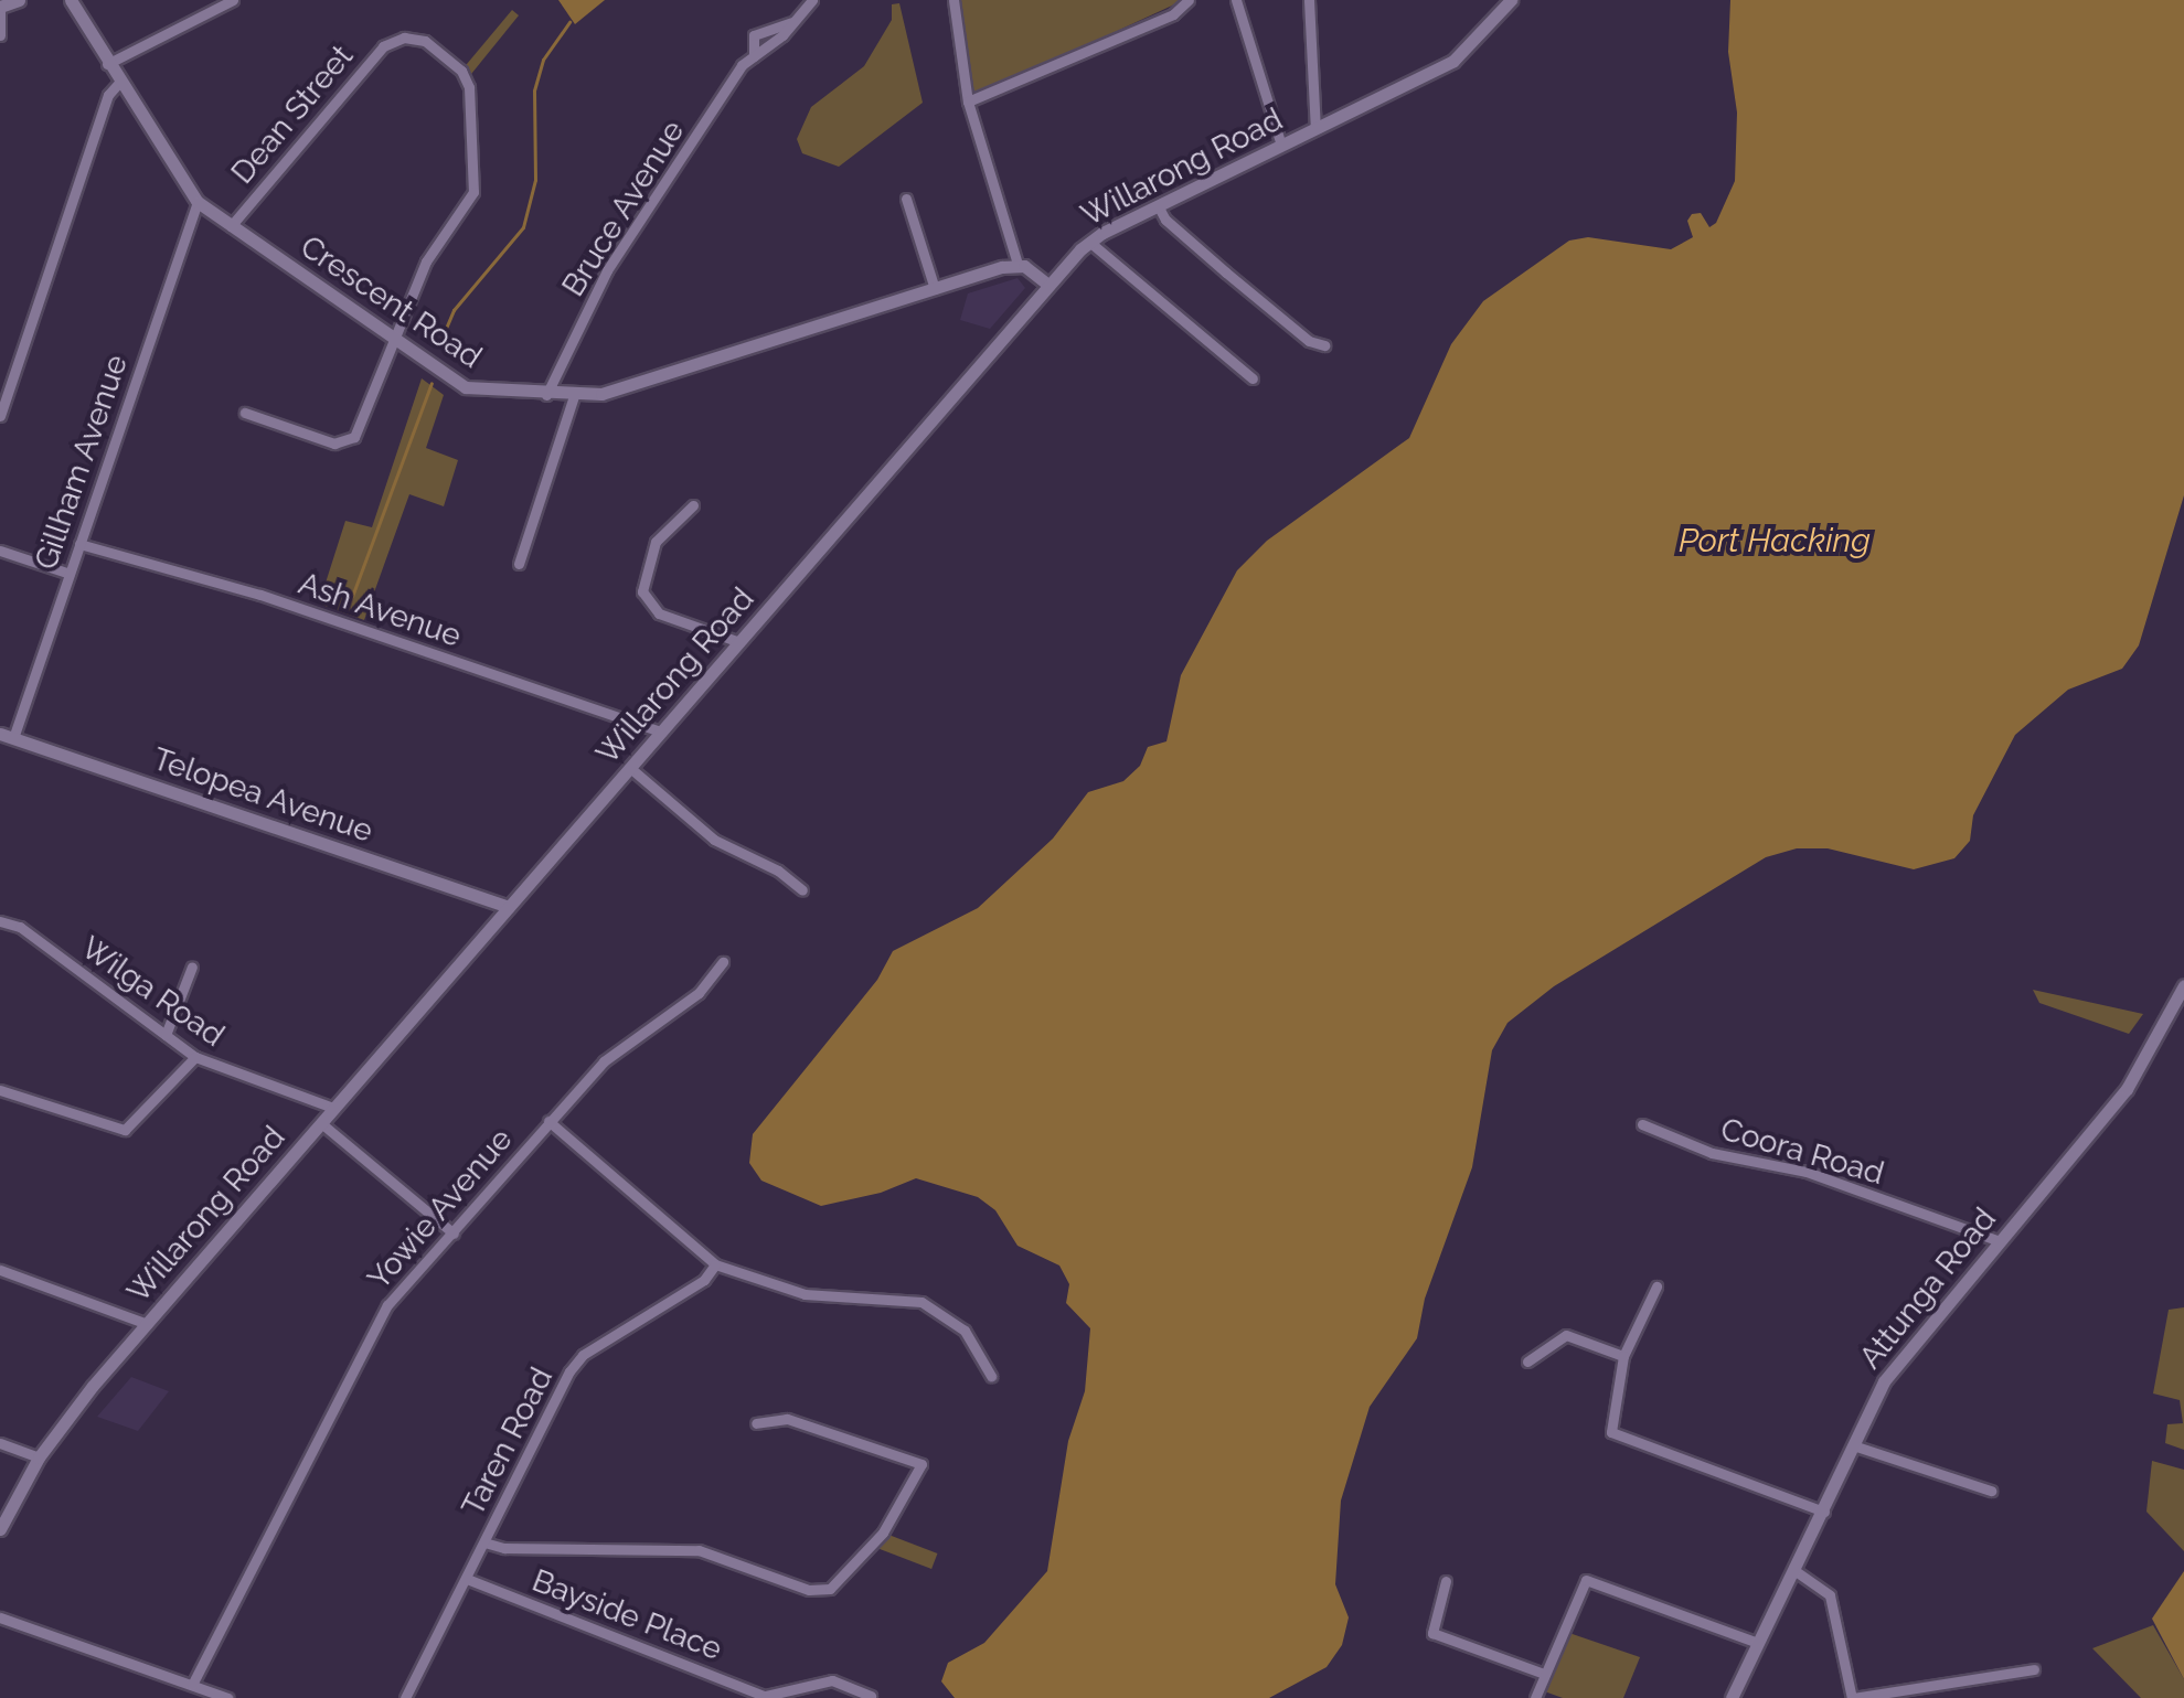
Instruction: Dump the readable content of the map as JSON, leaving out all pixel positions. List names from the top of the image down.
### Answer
{
  "streets": {
    "street": [
      "Dean Street",
      "Willarong Road",
      "Bruce Avenue",
      "Crescent Road",
      "Gillham Avenue",
      "Ash Avenue",
      "Telopea Avenue",
      "Wilga Road",
      "Coora Road",
      "Yowie Avenue",
      "Attunga Road",
      "Taren Road",
      "Bayside Place"
    ]
  },
  "crossings": [
    ["Dean Street", "Crescent Road"],
    ["Willarong Road", "Ash Avenue"],
    ["Willarong Road", "Telopea Avenue"],
    ["Willarong Road", "Wilga Road"],
    ["Bruce Avenue", "Crescent Road"],
    ["Crescent Road", "Gillham Avenue"],
    ["Gillham Avenue", "Ash Avenue"],
    ["Gillham Avenue", "Telopea Avenue"],
    ["Coora Road", "Attunga Road"],
    ["Taren Road", "Bayside Place"]
  ],
  "water": ["Port Hacking"]
}
